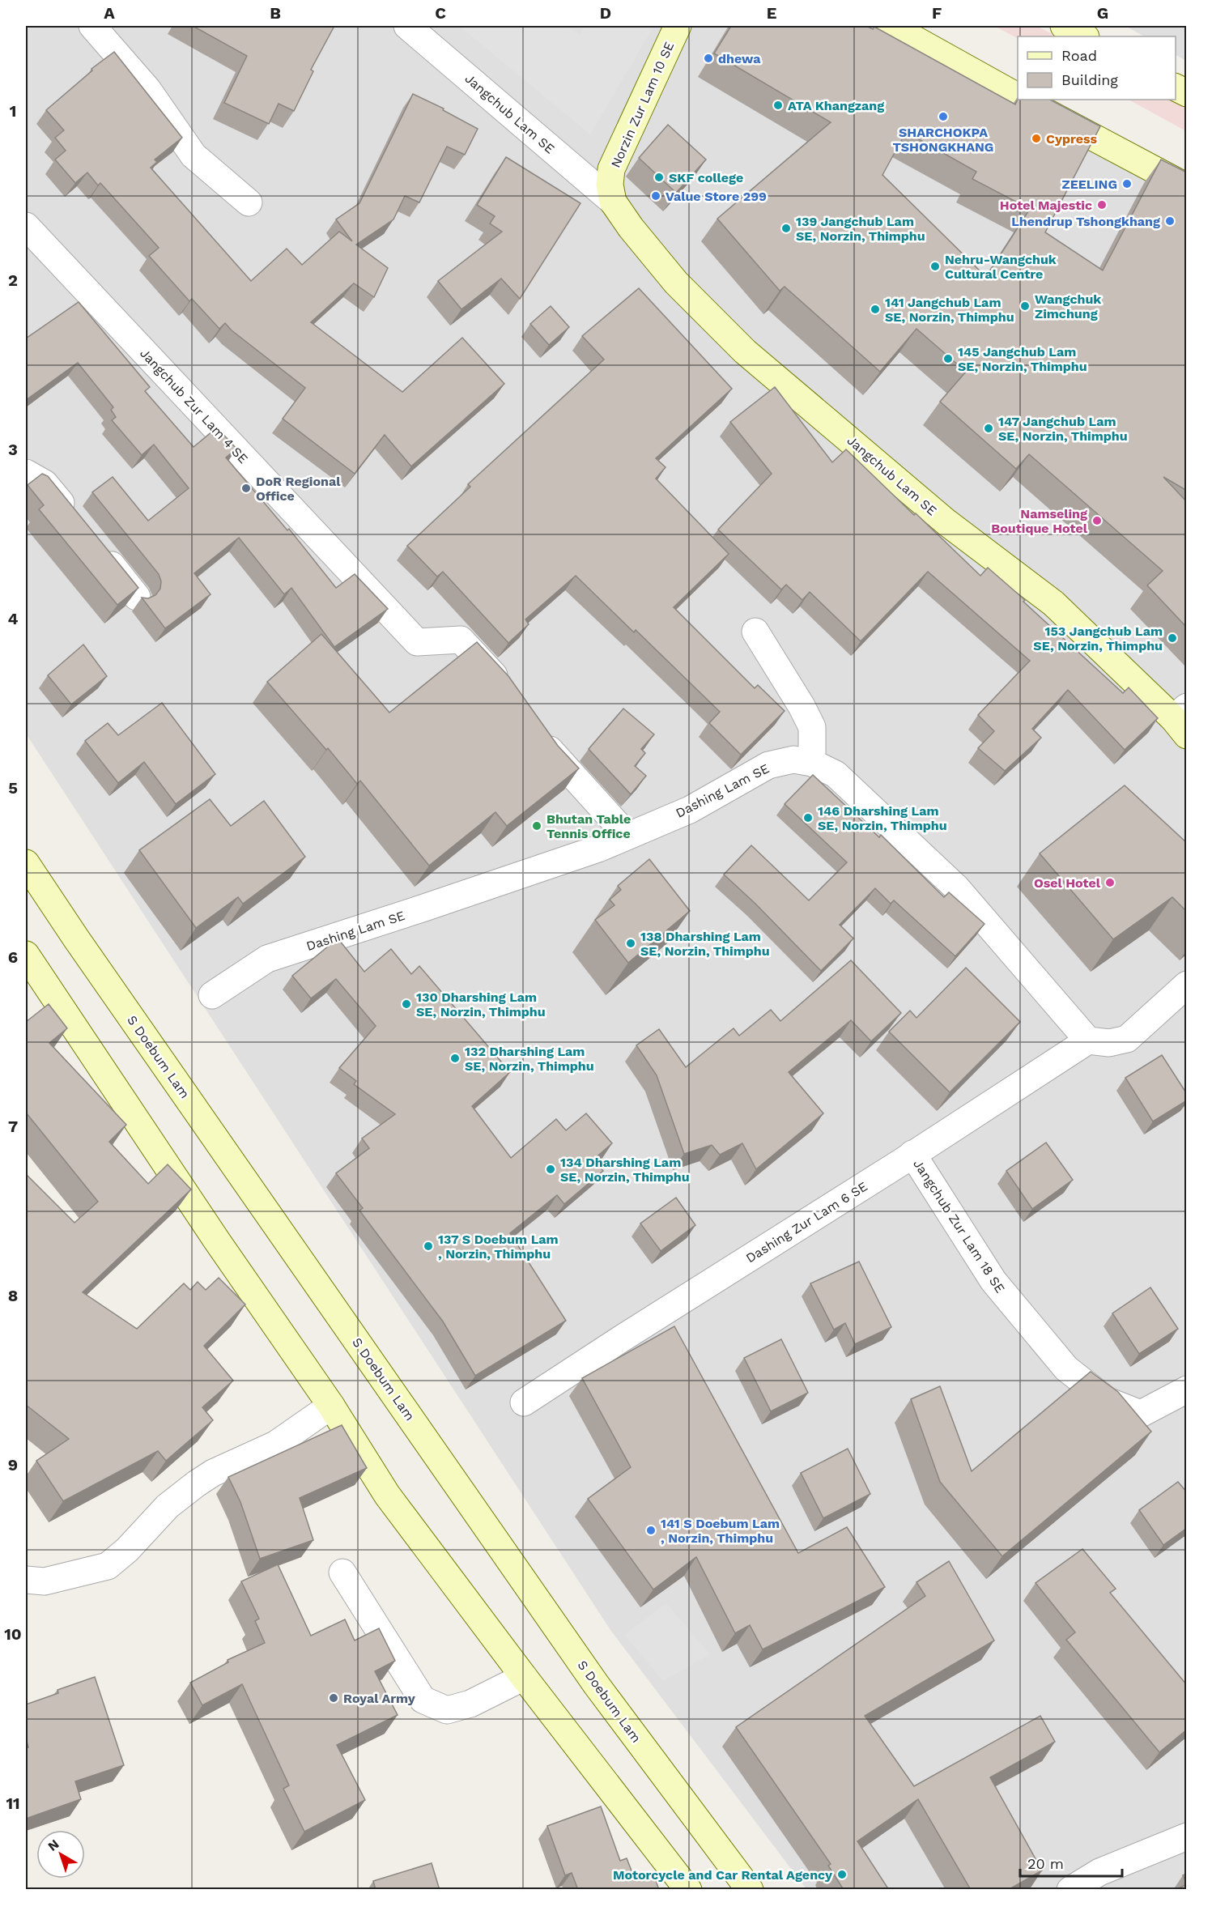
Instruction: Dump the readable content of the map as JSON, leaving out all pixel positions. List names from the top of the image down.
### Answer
{
  "streets": {
    "main road": ["Norzin Zur Lam 10 SE", "Jangchub Lam SE", "S Doebum Lam"],
    "street": [
      "Jangchub Zur Lam 4 SE",
      "Dashing Lam SE",
      "Dashing Zur Lam 6 SE",
      "Jangchub Zur Lam 18 SE"
    ]
  },
  "crossings": [
    ["Norzin Zur Lam 10 SE", "Jangchub Lam SE"],
    ["Dashing Lam SE", "Dashing Zur Lam 6 SE"],
    ["Dashing Zur Lam 6 SE", "Jangchub Zur Lam 18 SE"]
  ],
  "places": [
    "dhewa",
    "ATA Khangzang",
    "SHARCHOKPA TSHONGKHANG",
    "Cypress",
    "SKF college",
    "ZEELING",
    "Value Store 299",
    "Hotel Majestic",
    "Lhendrup Tshongkhang",
    "139 Jangchub Lam SE, Norzin, Thimphu",
    "Nehru-Wangchuk Cultural Centre",
    "Wangchuk Zimchung",
    "141 Jangchub Lam SE, Norzin, Thimphu",
    "145 Jangchub Lam SE, Norzin, Thimphu",
    "147 Jangchub Lam SE, Norzin, Thimphu",
    "DoR Regional Office",
    "Namseling Boutique Hotel",
    "153 Jangchub Lam SE, Norzin, Thimphu",
    "146 Dharshing Lam SE, Norzin, Thimphu",
    "Bhutan Table Tennis Office",
    "Osel Hotel",
    "138 Dharshing Lam SE, Norzin, Thimphu",
    "130 Dharshing Lam SE, Norzin, Thimphu",
    "132 Dharshing Lam SE, Norzin, Thimphu",
    "134 Dharshing Lam SE, Norzin, Thimphu",
    "137 S Doebum Lam , Norzin, Thimphu",
    "141 S Doebum Lam , Norzin, Thimphu",
    "Royal Army",
    "Motorcycle and Car Rental Agency"
  ],
  "legend": ["Road", "Building"],
  "scale_bar": "20 m",
  "north": "top left",
  "grid": {
    "columns": [
      "A",
      "B",
      "C",
      "D",
      "E",
      "F",
      "G"
    ],
    "rows": [
      "1",
      "2",
      "3",
      "4",
      "5",
      "6",
      "7",
      "8",
      "9",
      "10",
      "11"
    ]
  }
}
